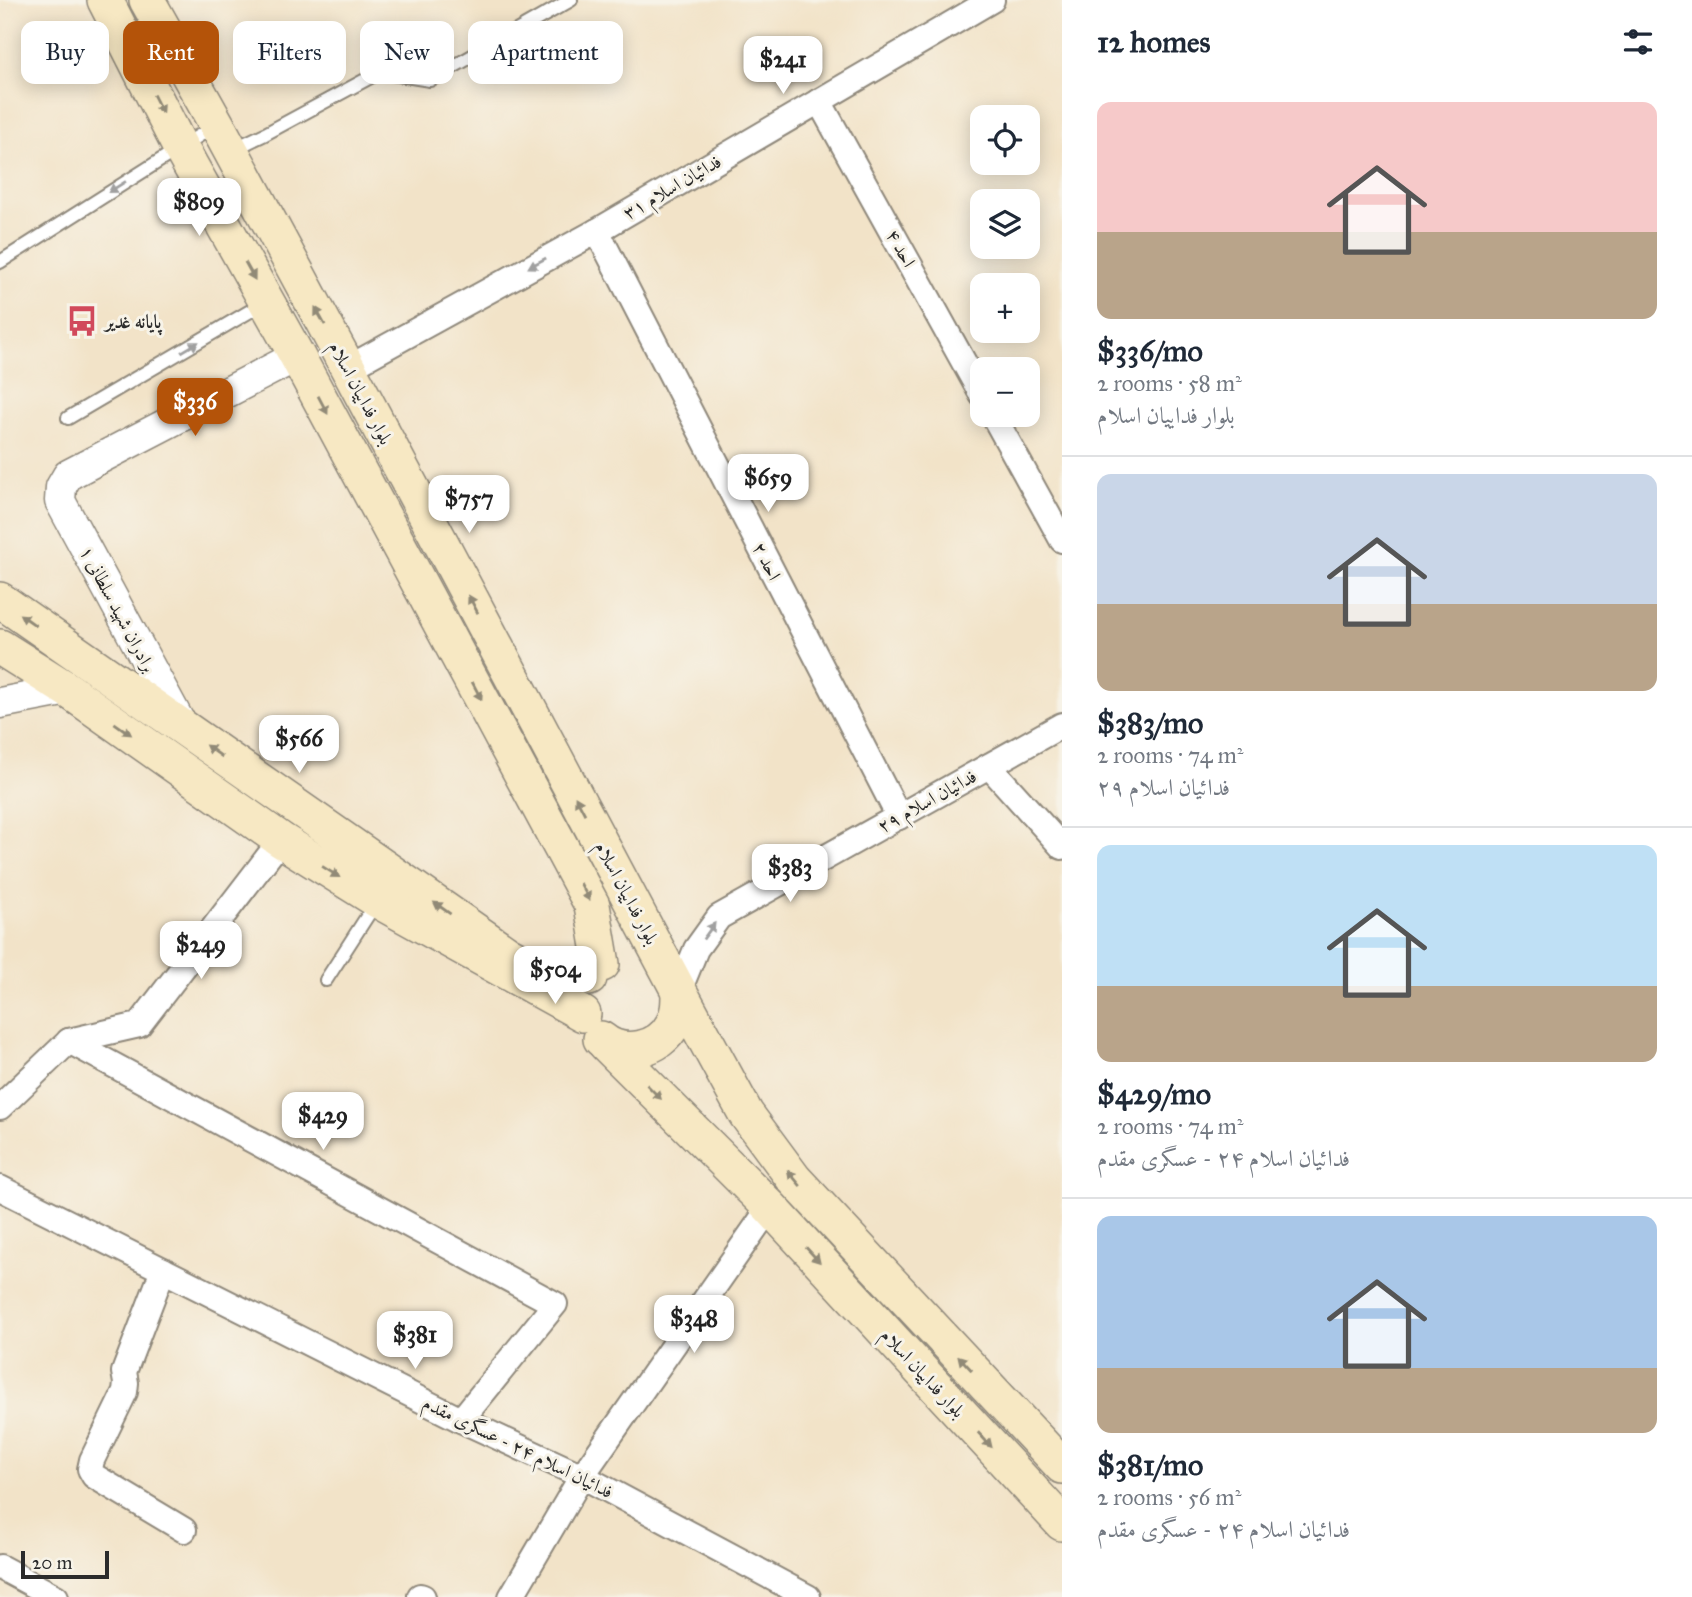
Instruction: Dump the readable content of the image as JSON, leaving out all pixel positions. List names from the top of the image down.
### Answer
{
  "streets": {
    "main road": ["بلوار فداییان اسلام"],
    "street": [
      "فدائیان اسلام ۳۱",
      "احد ۴",
      "احد ۲",
      "برادران شهید سلطانی ۱",
      "فدائیان اسلام ۲۹",
      "فدائیان اسلام ۲۴ - عسگری مقدم"
    ]
  },
  "crossings": [
    ["فدائیان اسلام ۳۱", "احد ۴"],
    ["فدائیان اسلام ۳۱", "بلوار فداییان اسلام"],
    ["فدائیان اسلام ۳۱", "احد ۲"],
    ["بلوار فداییان اسلام", "برادران شهید سلطانی ۱"],
    ["بلوار فداییان اسلام", "فدائیان اسلام ۲۹"],
    ["احد ۲", "فدائیان اسلام ۲۹"]
  ],
  "one_way": ["فدائیان اسلام ۳۱", "فدائیان اسلام ۲۹"],
  "places": {
    "bus stop": ["پایانه غدیر"]
  },
  "scale_bar": "20 m",
  "page": {
    "heading": "12 homes",
    "chip": [
      "Buy",
      "Rent",
      "Filters",
      "New",
      "Apartment"
    ],
    "price": [
      "$241",
      "$809",
      "$336",
      "$659",
      "$757",
      "$566",
      "$383",
      "$249",
      "$504",
      "$429",
      "$348",
      "$381"
    ],
    "list": [
      {
        "name": "$336/mo",
        "note": "2 rooms · 58 m² · بلوار فداییان اسلام"
      },
      {
        "name": "$383/mo",
        "note": "2 rooms · 74 m² · فدائیان اسلام ۲۹"
      },
      {
        "name": "$429/mo",
        "note": "2 rooms · 74 m² · فدائیان اسلام ۲۴ - عسگری مقدم"
      },
      {
        "name": "$381/mo",
        "note": "2 rooms · 56 m² · فدائیان اسلام ۲۴ - عسگری مقدم"
      }
    ],
    "map_buttons": ["+", "−"],
    "scale": "20 m"
  }
}
